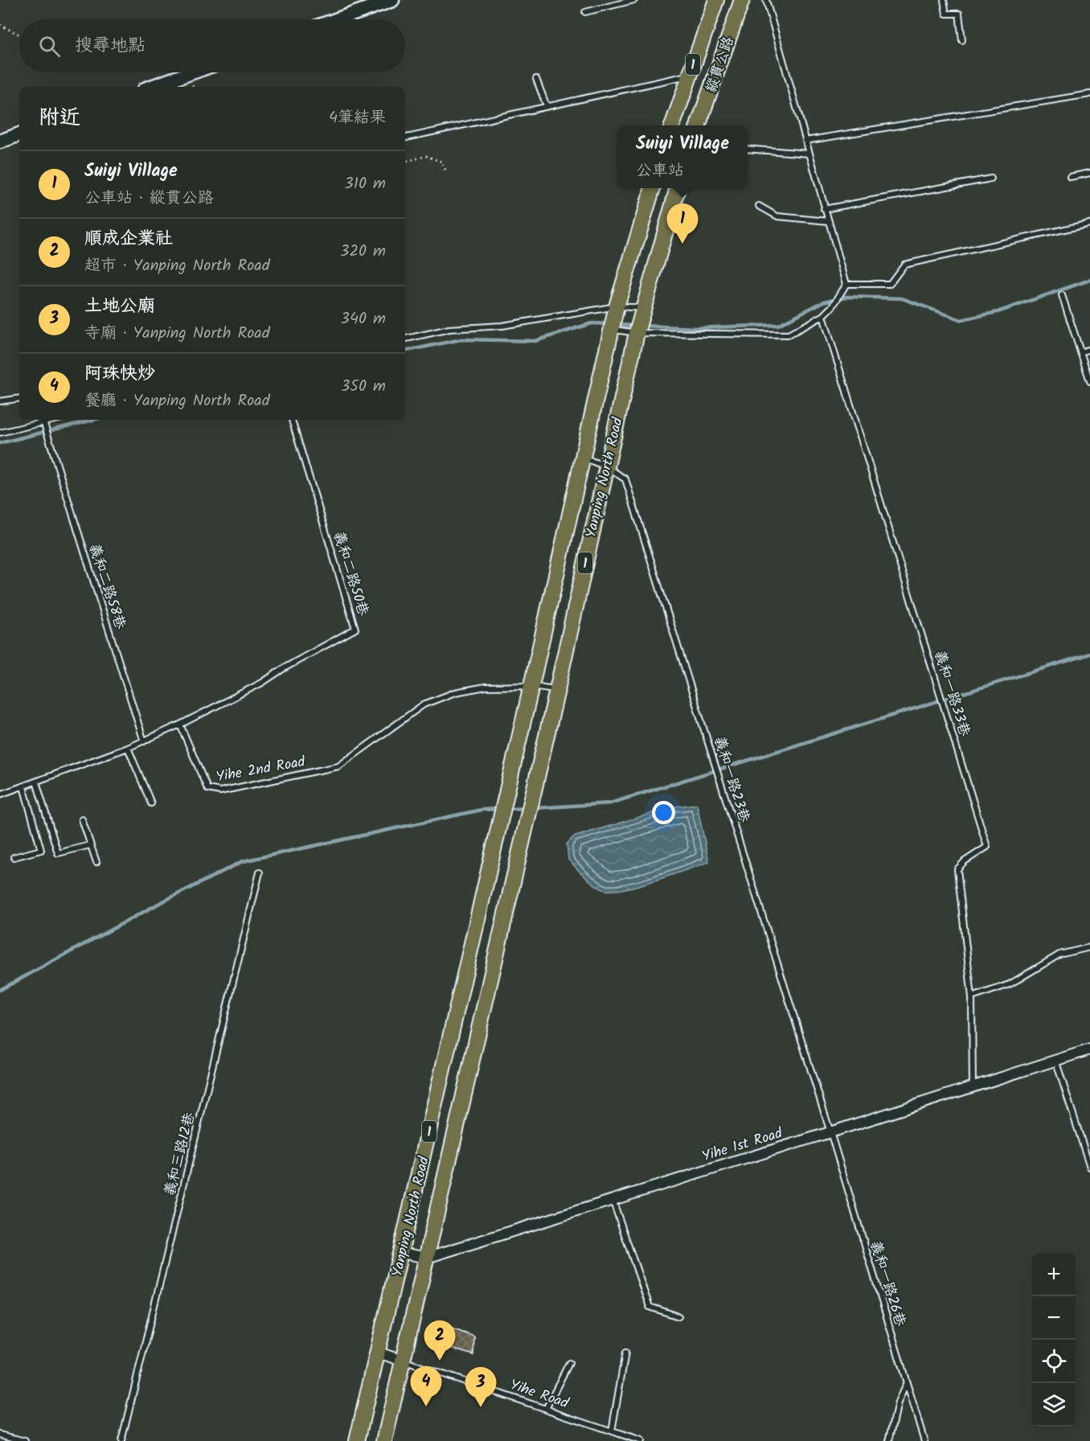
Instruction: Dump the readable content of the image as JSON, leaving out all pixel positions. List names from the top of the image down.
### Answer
{
  "streets": {
    "main road": ["1", "縱貫公路", "Yanping North Road"],
    "street": ["Yihe 1st Road"],
    "lane": [
      "義和二路50巷",
      "義和二路58巷",
      "義和一路33巷",
      "Yihe 2nd Road",
      "義和一路23巷",
      "義和三路12巷",
      "義和一路26巷",
      "Yihe Road"
    ]
  },
  "crossings": [
    ["1", "Yanping North Road"],
    ["Yanping North Road", "Yihe 2nd Road"],
    ["Yanping North Road", "義和一路23巷"],
    ["Yanping North Road", "Yihe 1st Road"],
    ["Yanping North Road", "Yihe Road"],
    ["義和二路50巷", "Yihe 2nd Road"],
    ["義和一路33巷", "Yihe 1st Road"],
    ["義和一路23巷", "Yihe 1st Road"],
    ["義和一路23巷", "義和一路26巷"],
    ["Yihe 1st Road", "義和一路26巷"]
  ],
  "page": {
    "search": "搜尋地點",
    "heading": ["附近", "4筆結果"],
    "popup": ["Suiyi Village", "公車站"],
    "list": [
      {
        "mark": "1",
        "name": "Suiyi Village",
        "note": "公車站 · 縱貫公路",
        "value": "310 m"
      },
      {
        "mark": "2",
        "name": "順成企業社",
        "note": "超市 · Yanping North Road",
        "value": "320 m"
      },
      {
        "mark": "3",
        "name": "土地公廟",
        "note": "寺廟 · Yanping North Road",
        "value": "340 m"
      },
      {
        "mark": "4",
        "name": "阿珠快炒",
        "note": "餐廳 · Yanping North Road",
        "value": "350 m"
      }
    ],
    "pins": [
      "1",
      "2",
      "4",
      "3"
    ],
    "map_buttons": ["+", "−"]
  }
}
